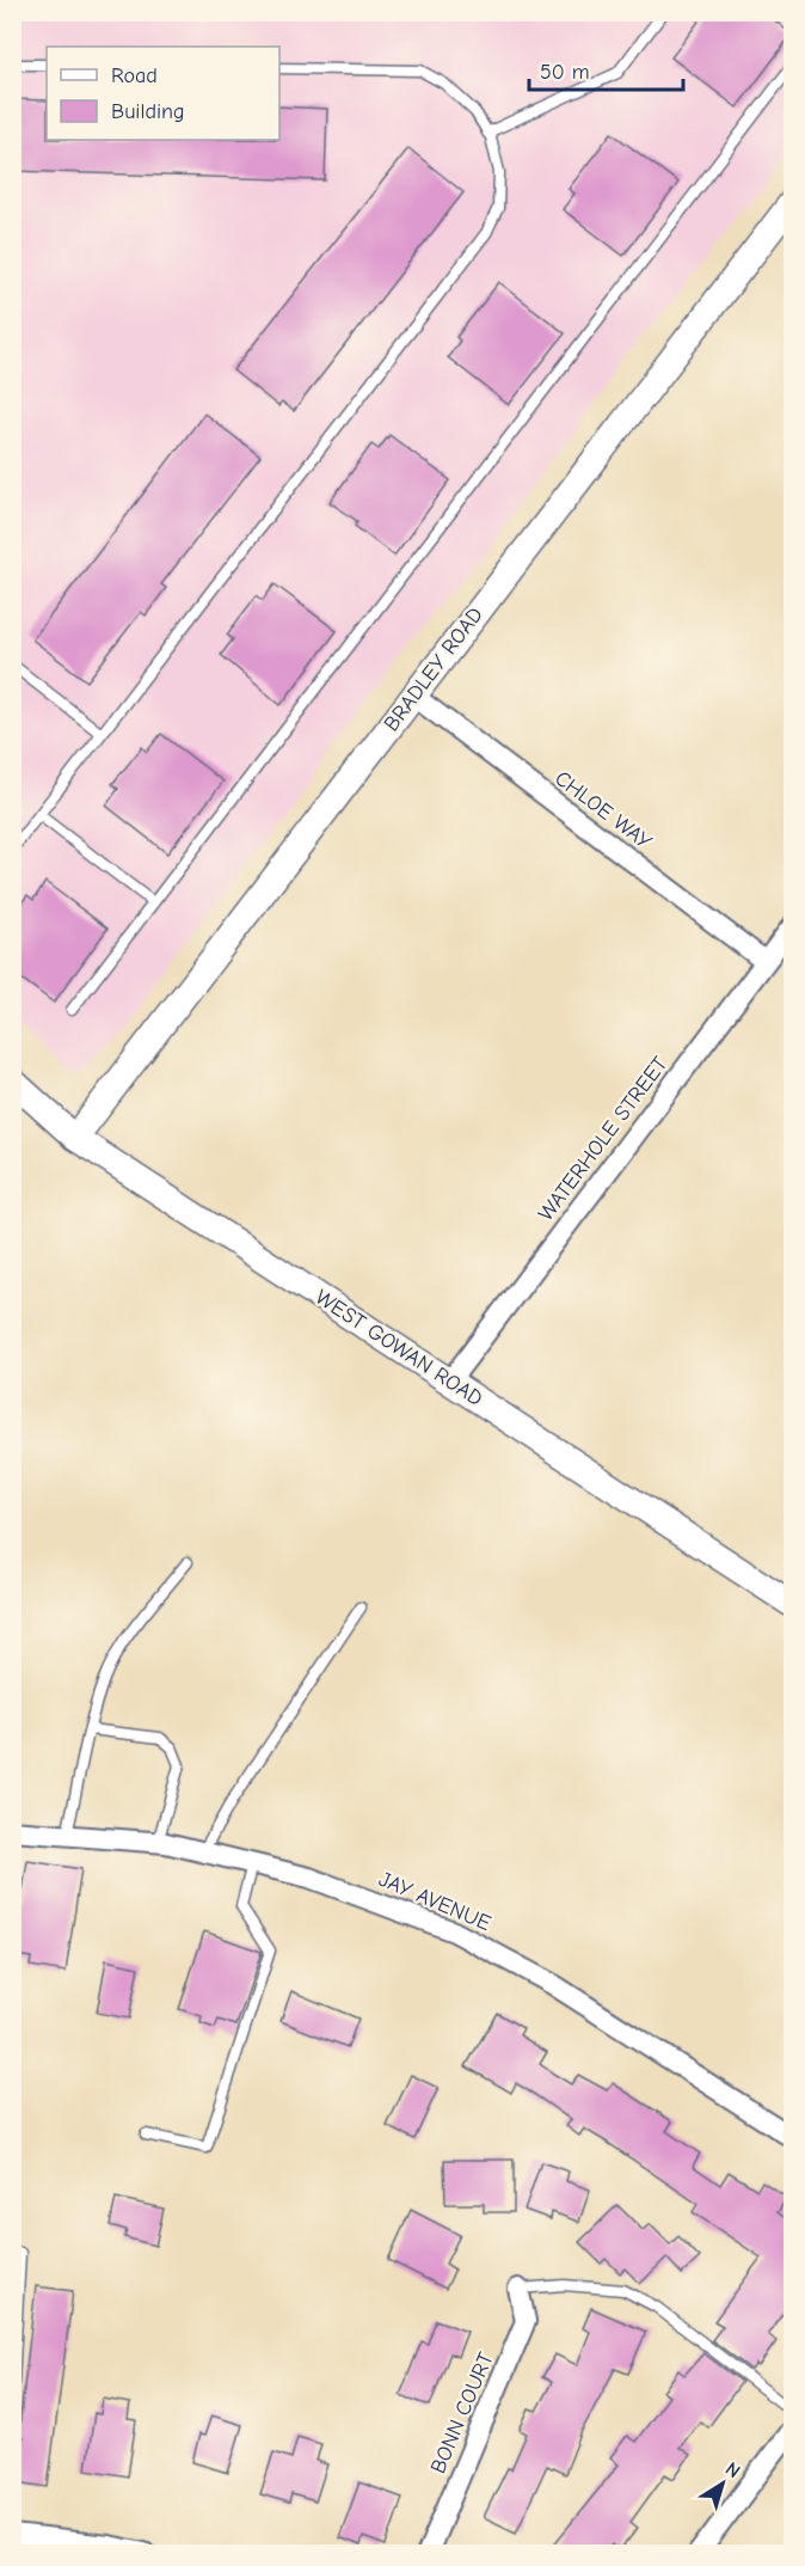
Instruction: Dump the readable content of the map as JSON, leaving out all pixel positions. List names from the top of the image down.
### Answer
{
  "streets": {
    "street": [
      "BRADLEY ROAD",
      "CHLOE WAY",
      "WATERHOLE STREET",
      "WEST GOWAN ROAD",
      "JAY AVENUE",
      "BONN COURT"
    ]
  },
  "crossings": [
    ["BRADLEY ROAD", "CHLOE WAY"],
    ["BRADLEY ROAD", "WEST GOWAN ROAD"],
    ["CHLOE WAY", "WATERHOLE STREET"],
    ["WATERHOLE STREET", "WEST GOWAN ROAD"]
  ],
  "legend": ["Road", "Building"],
  "scale_bar": "50 m",
  "north": "top right"
}
